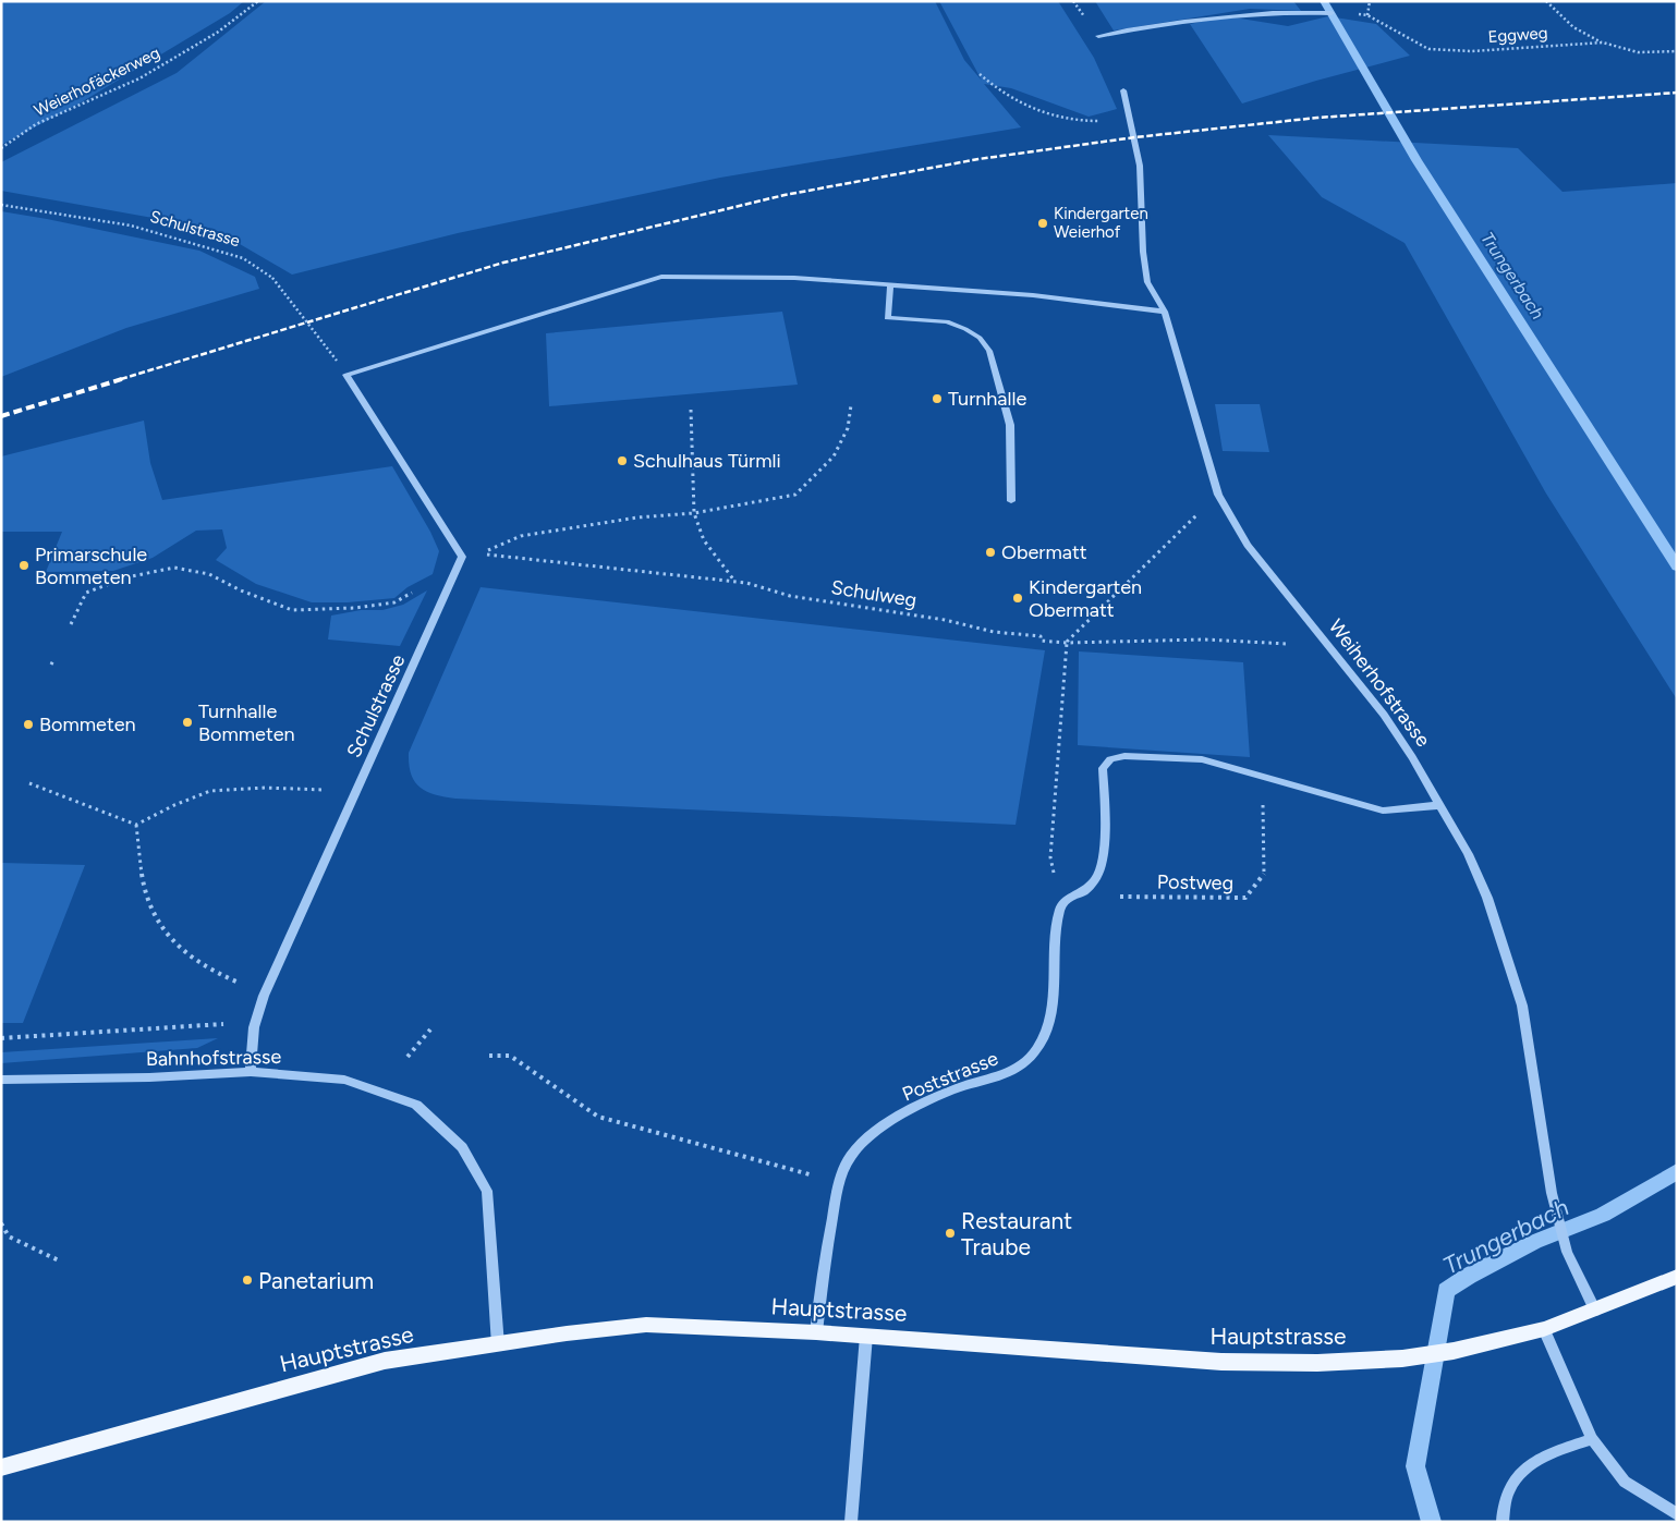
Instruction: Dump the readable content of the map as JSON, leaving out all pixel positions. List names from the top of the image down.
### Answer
{
  "streets": {
    "main road": ["Hauptstrasse"],
    "street": [
      "Schulstrasse",
      "Weiherhofstrasse",
      "Bahnhofstrasse",
      "Poststrasse"
    ],
    "path": [
      "Eggweg",
      "Weierhofäckerweg",
      "Schulweg",
      "Postweg"
    ]
  },
  "crossings": [
    ["Schulstrasse", "Bahnhofstrasse"],
    ["Schulweg", "Weiherhofstrasse"],
    ["Weiherhofstrasse", "Hauptstrasse"],
    ["Bahnhofstrasse", "Hauptstrasse"],
    ["Poststrasse", "Hauptstrasse"]
  ],
  "water": ["Trungerbach"],
  "places": [
    "Kindergarten Weierhof",
    "Turnhalle",
    "Schulhaus Türmli",
    "Obermatt",
    "Primarschule Bommeten",
    "Kindergarten Obermatt",
    "Turnhalle Bommeten",
    "Bommeten",
    "Restaurant Traube",
    "Panetarium"
  ]
}
